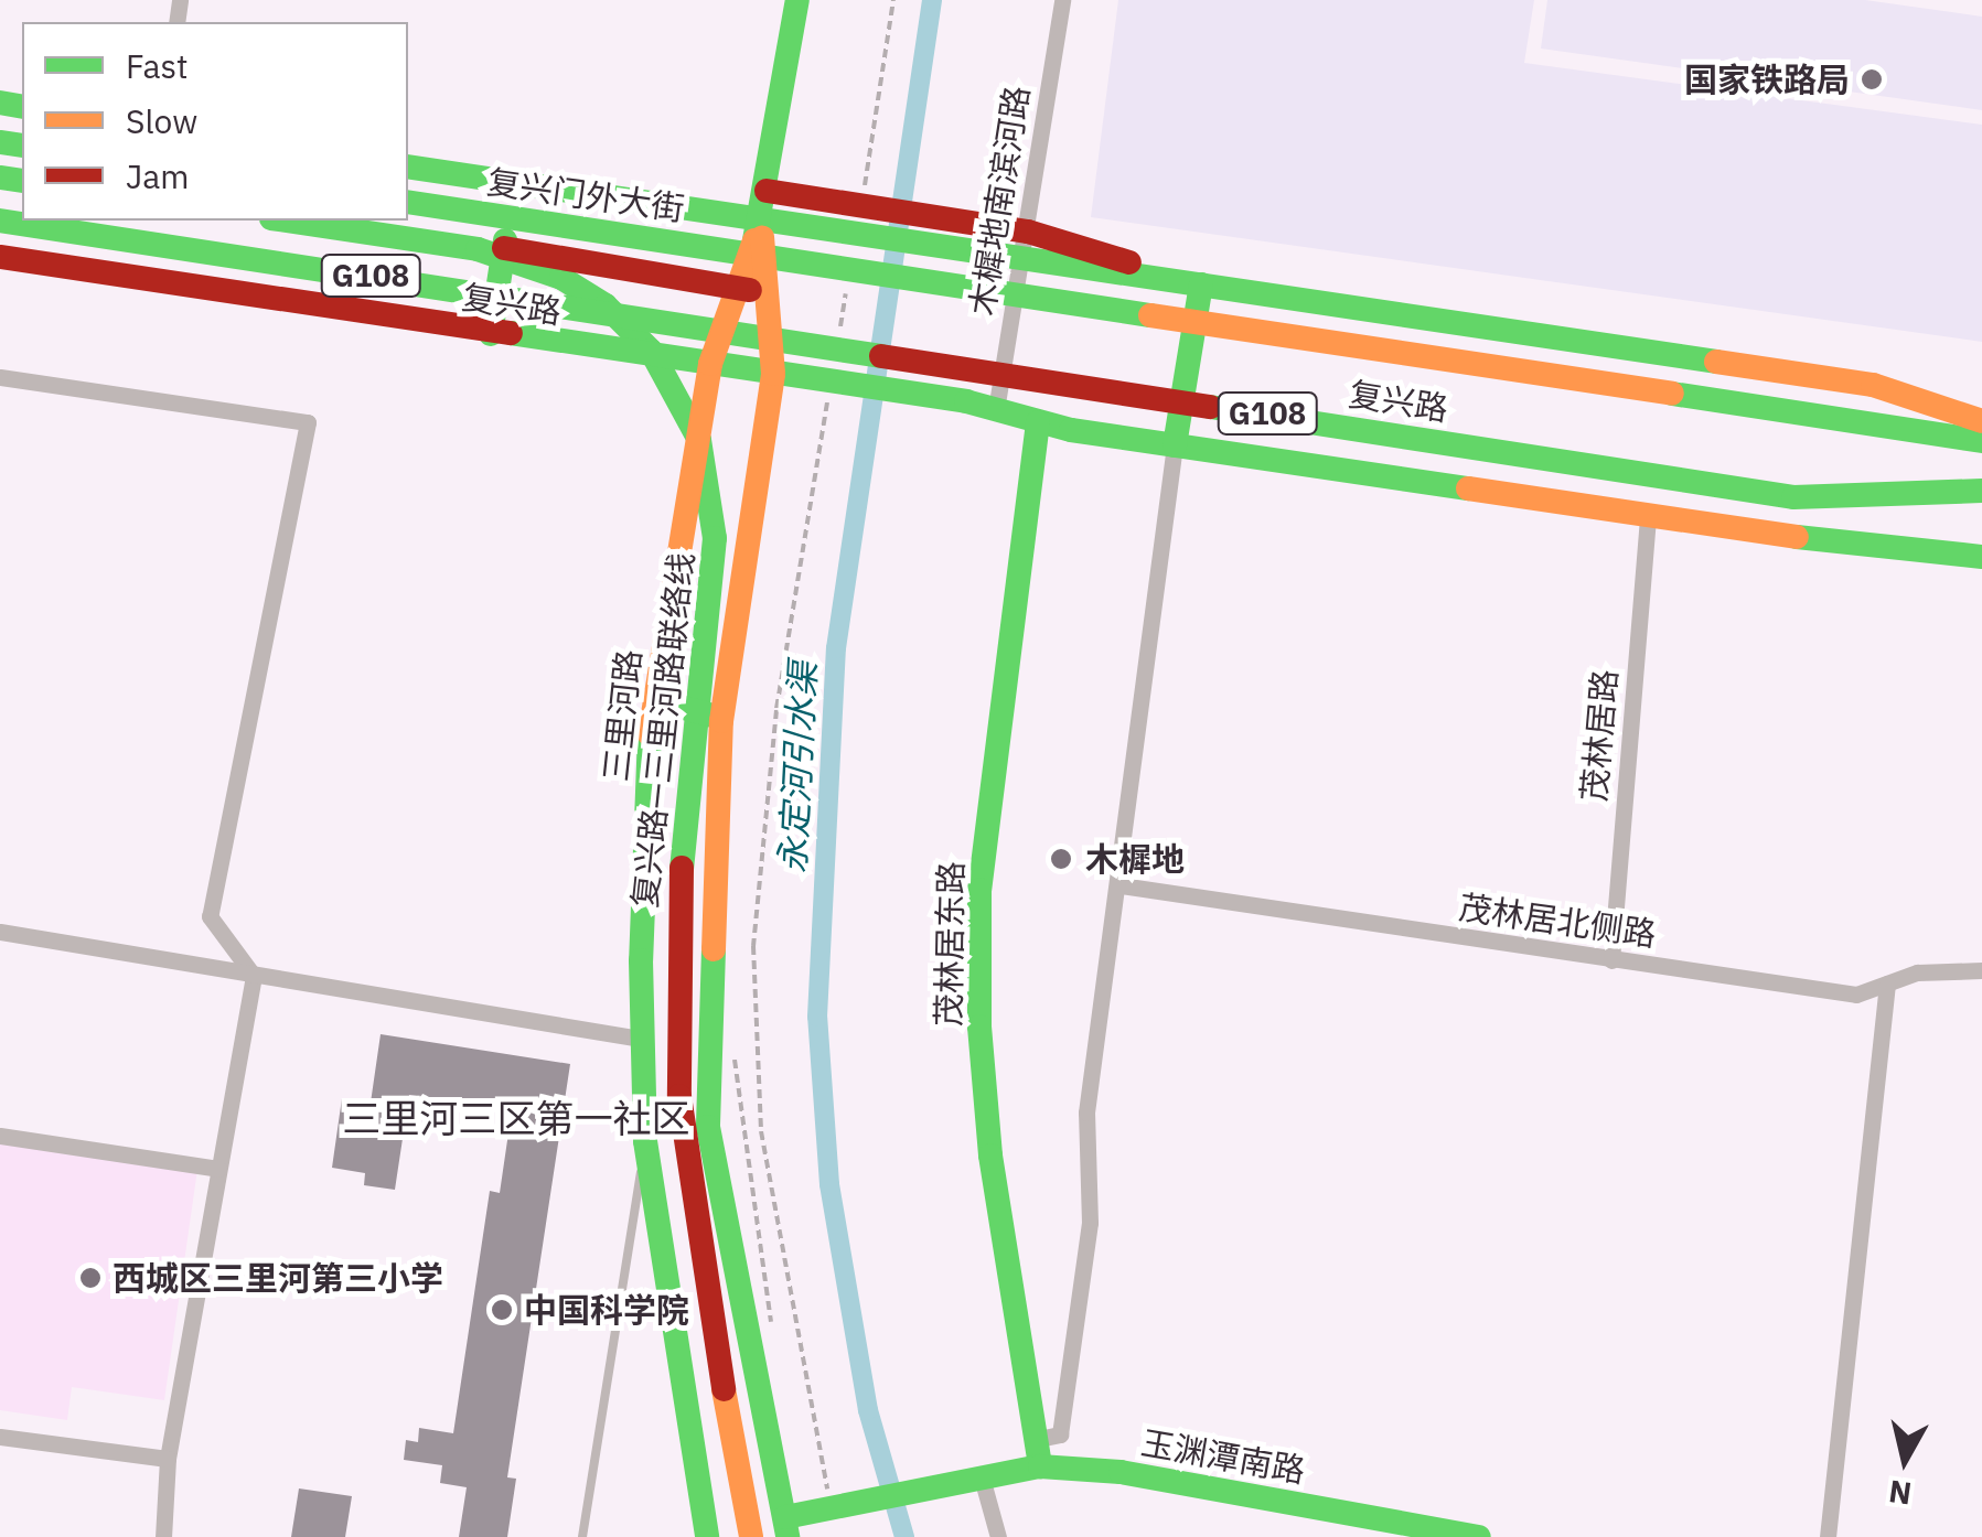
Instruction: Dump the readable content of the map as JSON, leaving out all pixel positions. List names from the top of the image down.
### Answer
{
  "streets": {
    "main road": [
      "复兴门外大街",
      "G108",
      "复兴路",
      "三里河路",
      "复兴路—三里河路联络线",
      "茂林居东路",
      "玉渊潭南路"
    ],
    "street": ["木樨地南滨河路", "茂林居路", "茂林居北侧路"]
  },
  "crossings": [
    ["复兴门外大街", "复兴路"],
    ["木樨地南滨河路", "复兴路"],
    ["复兴路", "三里河路"],
    ["茂林居路", "茂林居北侧路"],
    ["茂林居东路", "玉渊潭南路"]
  ],
  "districts": ["三里河三区第一社区"],
  "water": ["永定河引水渠"],
  "places": [
    "国家铁路局",
    "木樨地",
    "西城区三里河第三小学",
    "中国科学院"
  ],
  "legend": ["Fast", "Slow", "Jam"],
  "north": "bottom"
}
